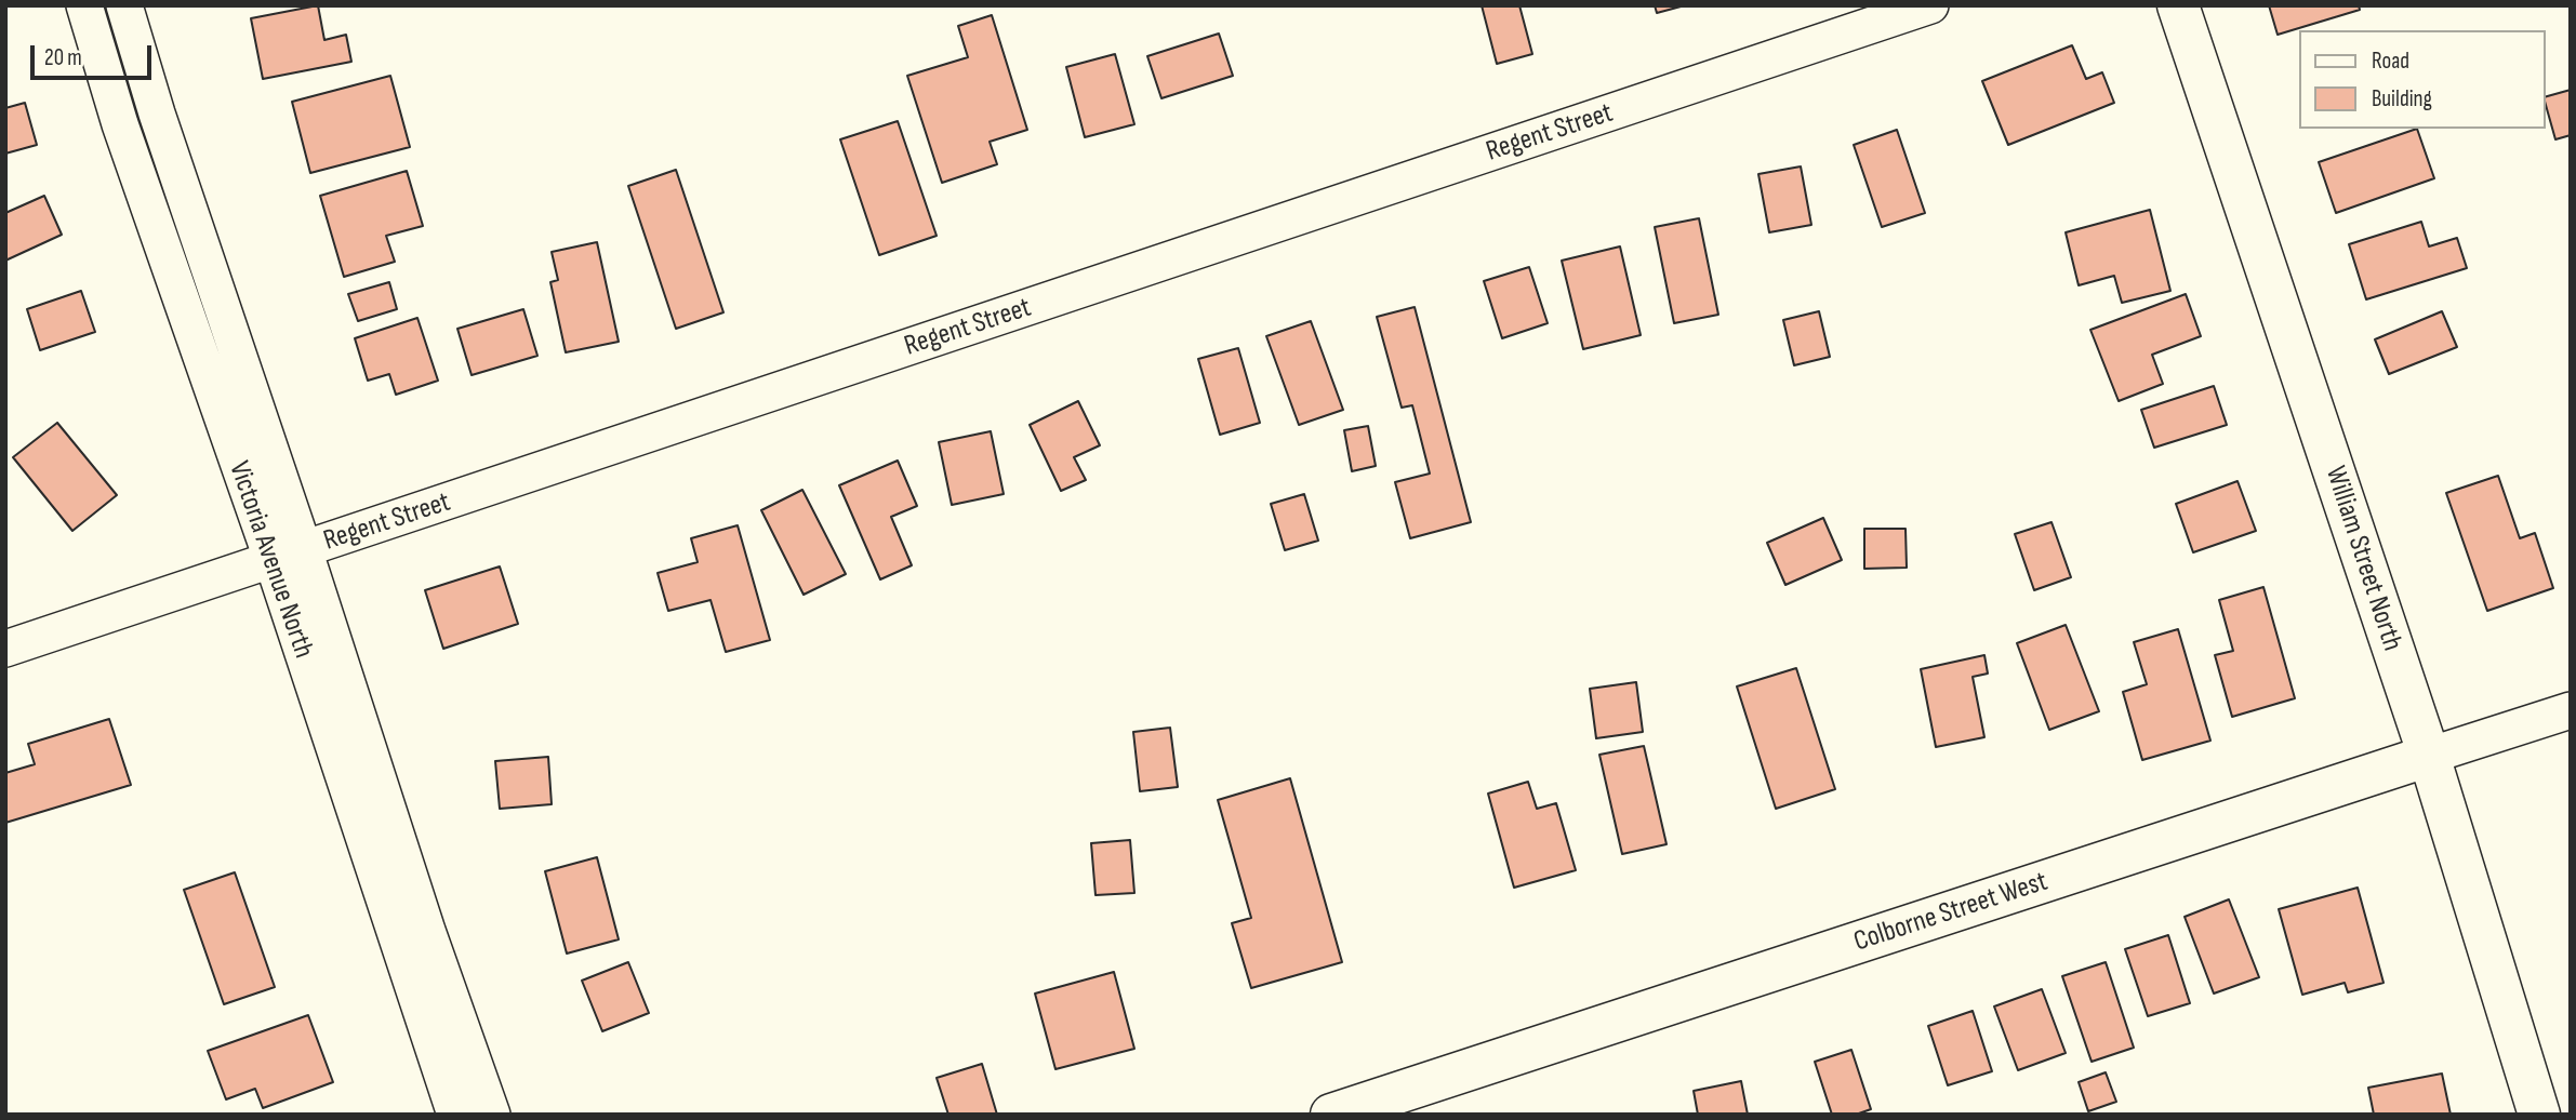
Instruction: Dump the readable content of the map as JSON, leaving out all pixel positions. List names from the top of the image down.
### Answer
{
  "streets": {
    "main road": ["William Street North", "Colborne Street West"],
    "street": ["Regent Street", "Victoria Avenue North"]
  },
  "crossings": [
    ["Regent Street", "Victoria Avenue North"],
    ["William Street North", "Colborne Street West"]
  ],
  "legend": ["Road", "Building"],
  "scale_bar": "20 m"
}
